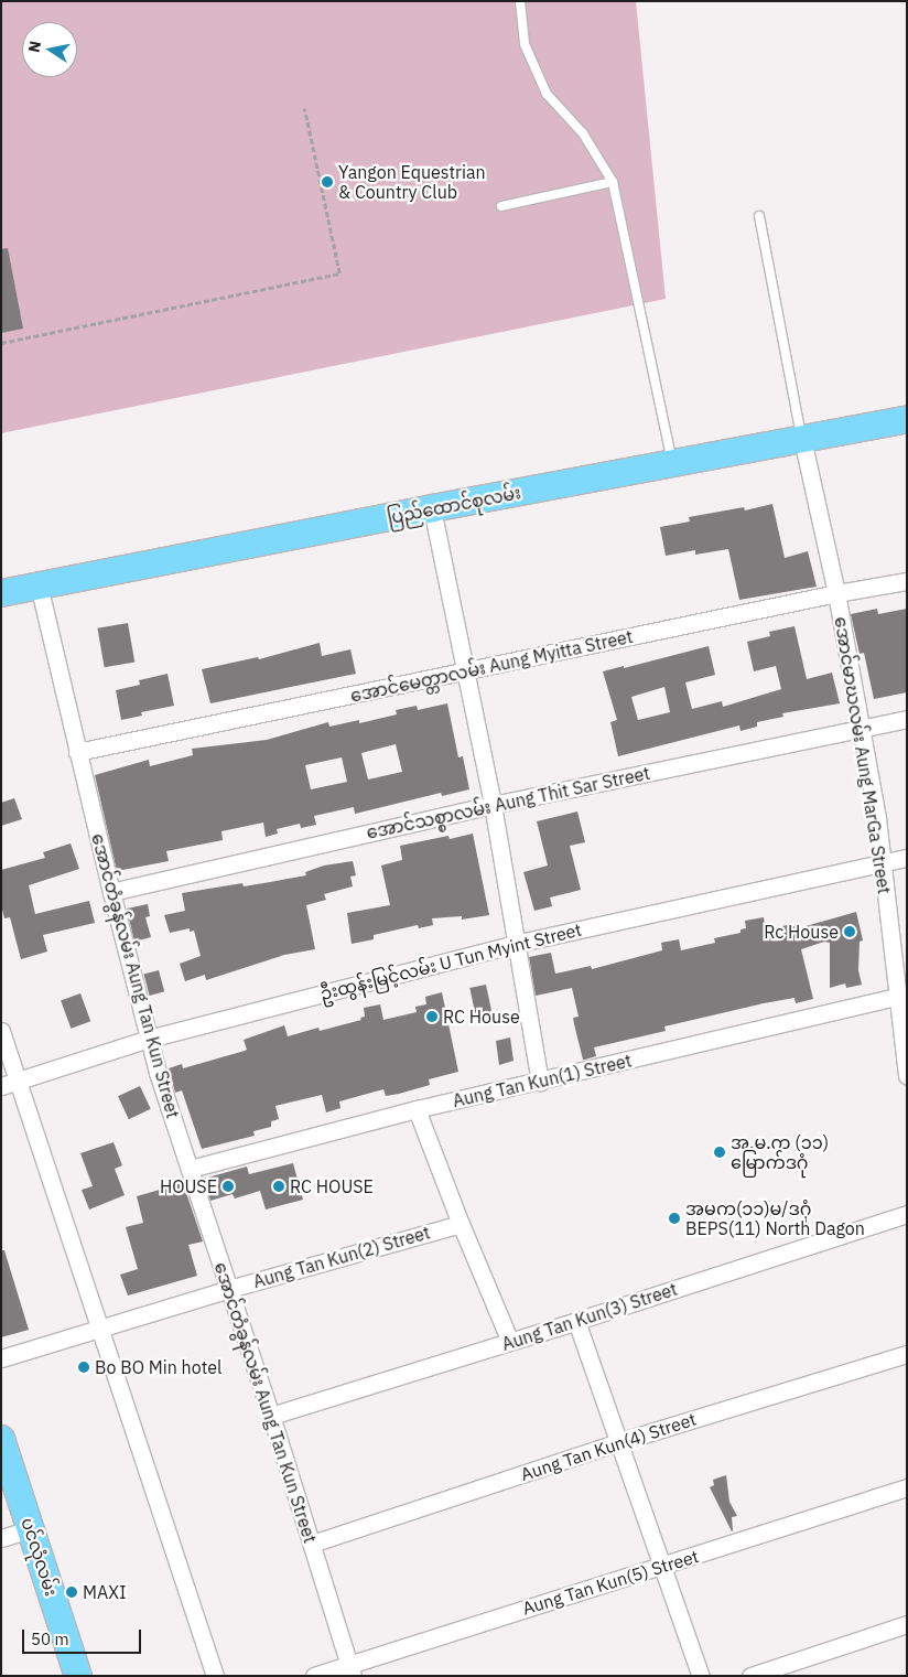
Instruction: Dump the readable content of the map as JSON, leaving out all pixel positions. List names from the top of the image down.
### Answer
{
  "streets": {
    "main road": ["ပြည်ထောင်စုလမ်း", "ပင်လုံလမ်း"],
    "street": [
      "အောင်မေတ္တာလမ်း Aung Myitta Street",
      "အောင်မာဃလမ်း Aung MarGa Street",
      "အောင်သစ္စာလမ်း Aung Thit Sar Street",
      "ဦးထွန်းမြင့်လမ်း U Tun Myint Street",
      "အောင်တံခွန်လမ်း Aung Tan Kun Street",
      "Aung Tan Kun(1) Street",
      "Aung Tan Kun(2) Street",
      "Aung Tan Kun(3) Street",
      "Aung Tan Kun(4) Street",
      "Aung Tan Kun(5) Street"
    ]
  },
  "crossings": [
    ["ပြည်ထောင်စုလမ်း", "အောင်မာဃလမ်း Aung MarGa Street"],
    ["ပြည်ထောင်စုလမ်း", "အောင်တံခွန်လမ်း Aung Tan Kun Street"],
    ["အောင်မေတ္တာလမ်း Aung Myitta Street", "အောင်မာဃလမ်း Aung MarGa Street"],
    ["အောင်မေတ္တာလမ်း Aung Myitta Street", "အောင်တံခွန်လမ်း Aung Tan Kun Street"],
    ["အောင်မာဃလမ်း Aung MarGa Street", "အောင်သစ္စာလမ်း Aung Thit Sar Street"],
    ["အောင်မာဃလမ်း Aung MarGa Street", "ဦးထွန်းမြင့်လမ်း U Tun Myint Street"],
    ["အောင်မာဃလမ်း Aung MarGa Street", "Aung Tan Kun(1) Street"],
    ["အောင်သစ္စာလမ်း Aung Thit Sar Street", "အောင်တံခွန်လမ်း Aung Tan Kun Street"],
    ["ဦးထွန်းမြင့်လမ်း U Tun Myint Street", "အောင်တံခွန်လမ်း Aung Tan Kun Street"],
    ["အောင်တံခွန်လမ်း Aung Tan Kun Street", "Aung Tan Kun(1) Street"],
    ["အောင်တံခွန်လမ်း Aung Tan Kun Street", "Aung Tan Kun(2) Street"],
    ["အောင်တံခွန်လမ်း Aung Tan Kun Street", "Aung Tan Kun(3) Street"],
    ["အောင်တံခွန်လမ်း Aung Tan Kun Street", "Aung Tan Kun(4) Street"],
    ["အောင်တံခွန်လမ်း Aung Tan Kun Street", "Aung Tan Kun(5) Street"]
  ],
  "places": [
    "Yangon Equestrian & Country Club",
    "Rc House",
    "RC House",
    "အ.မ.က (၁၁) မြောက်ဒဂုံ",
    "HOUSE",
    "RC HOUSE",
    "အမက(၁၁)မ/ဒဂုံ BEPS(11) North Dagon",
    "Bo BO Min hotel",
    "MAXI"
  ],
  "scale_bar": "50 m",
  "north": "left"
}
